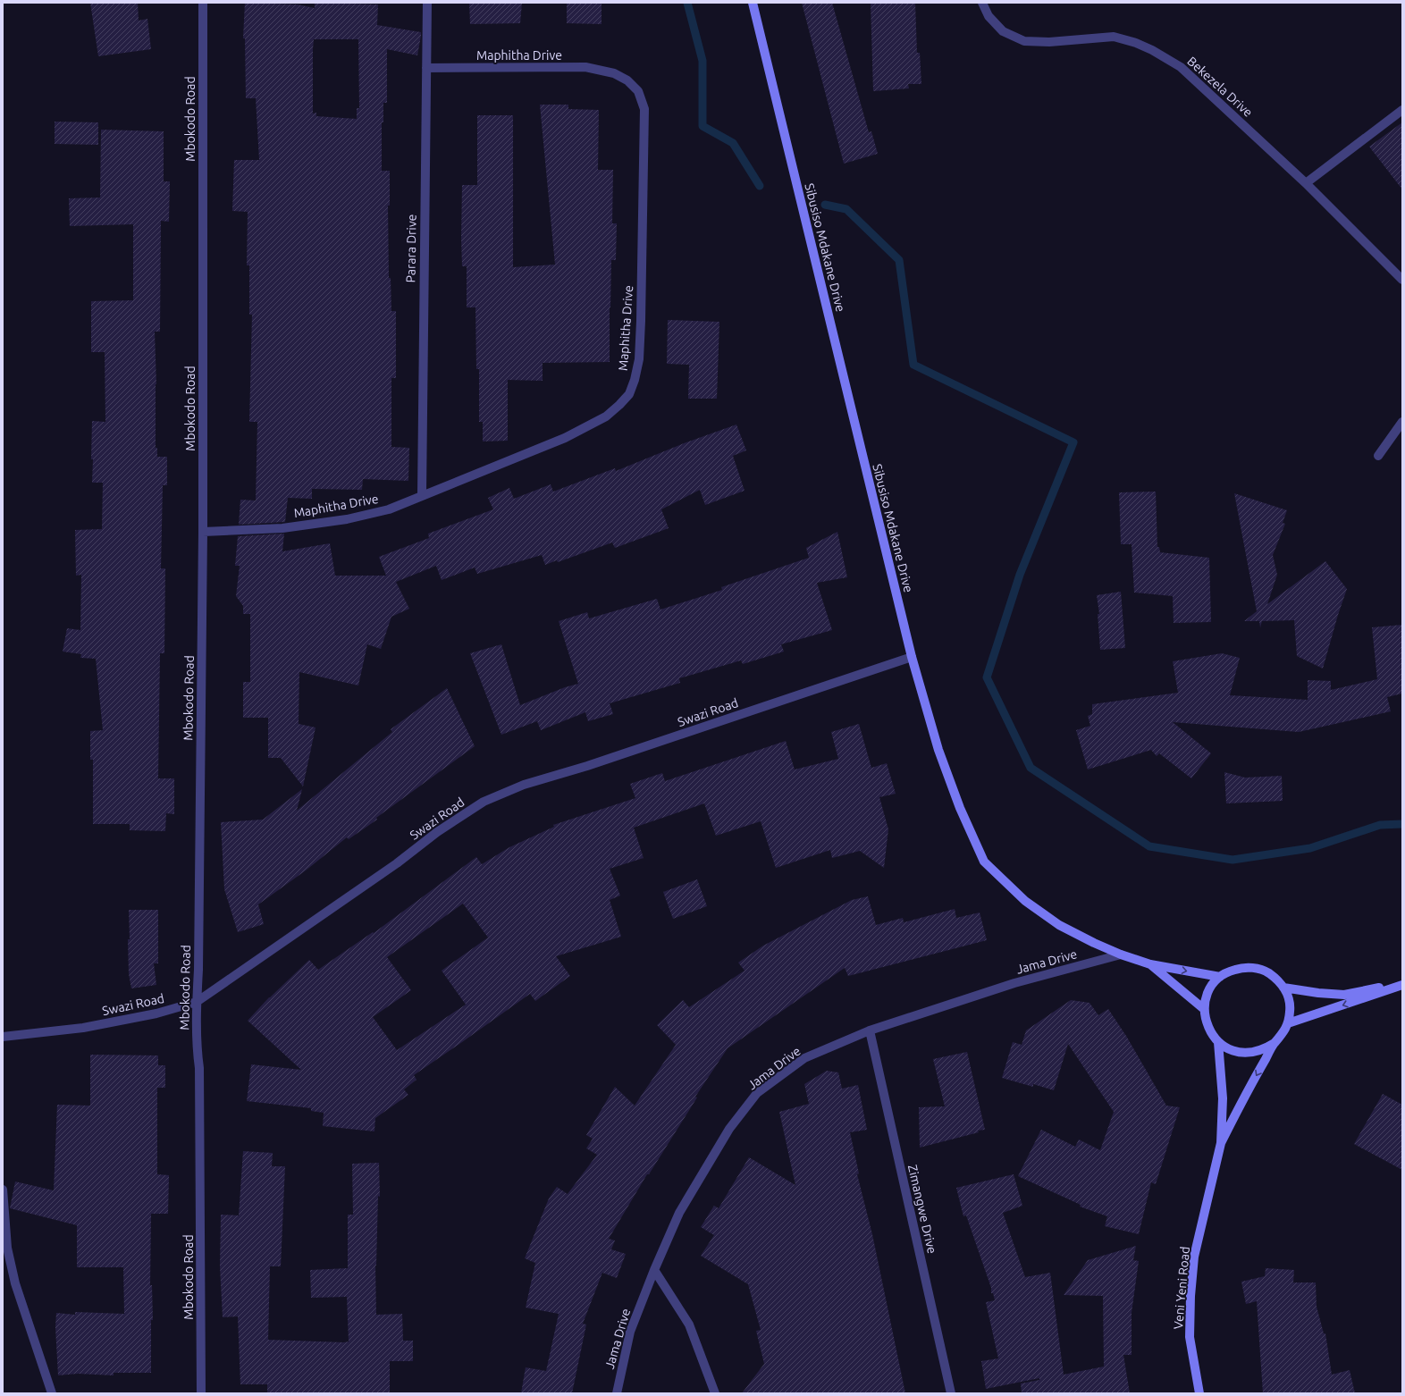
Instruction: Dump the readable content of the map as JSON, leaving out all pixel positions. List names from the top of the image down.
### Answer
{
  "streets": {
    "street": [
      "Maphitha Drive",
      "Bekezela Drive",
      "Mbokodo Road",
      "Sibusiso Mdakane Drive",
      "Parara Drive",
      "Swazi Road",
      "Jama Drive",
      "Zimangwe Drive",
      "Veni Yeni Road"
    ]
  },
  "crossings": [
    ["Maphitha Drive", "Mbokodo Road"],
    ["Maphitha Drive", "Parara Drive"],
    ["Mbokodo Road", "Swazi Road"],
    ["Sibusiso Mdakane Drive", "Swazi Road"],
    ["Sibusiso Mdakane Drive", "Jama Drive"],
    ["Sibusiso Mdakane Drive", "Veni Yeni Road"],
    ["Jama Drive", "Zimangwe Drive"]
  ]
}
